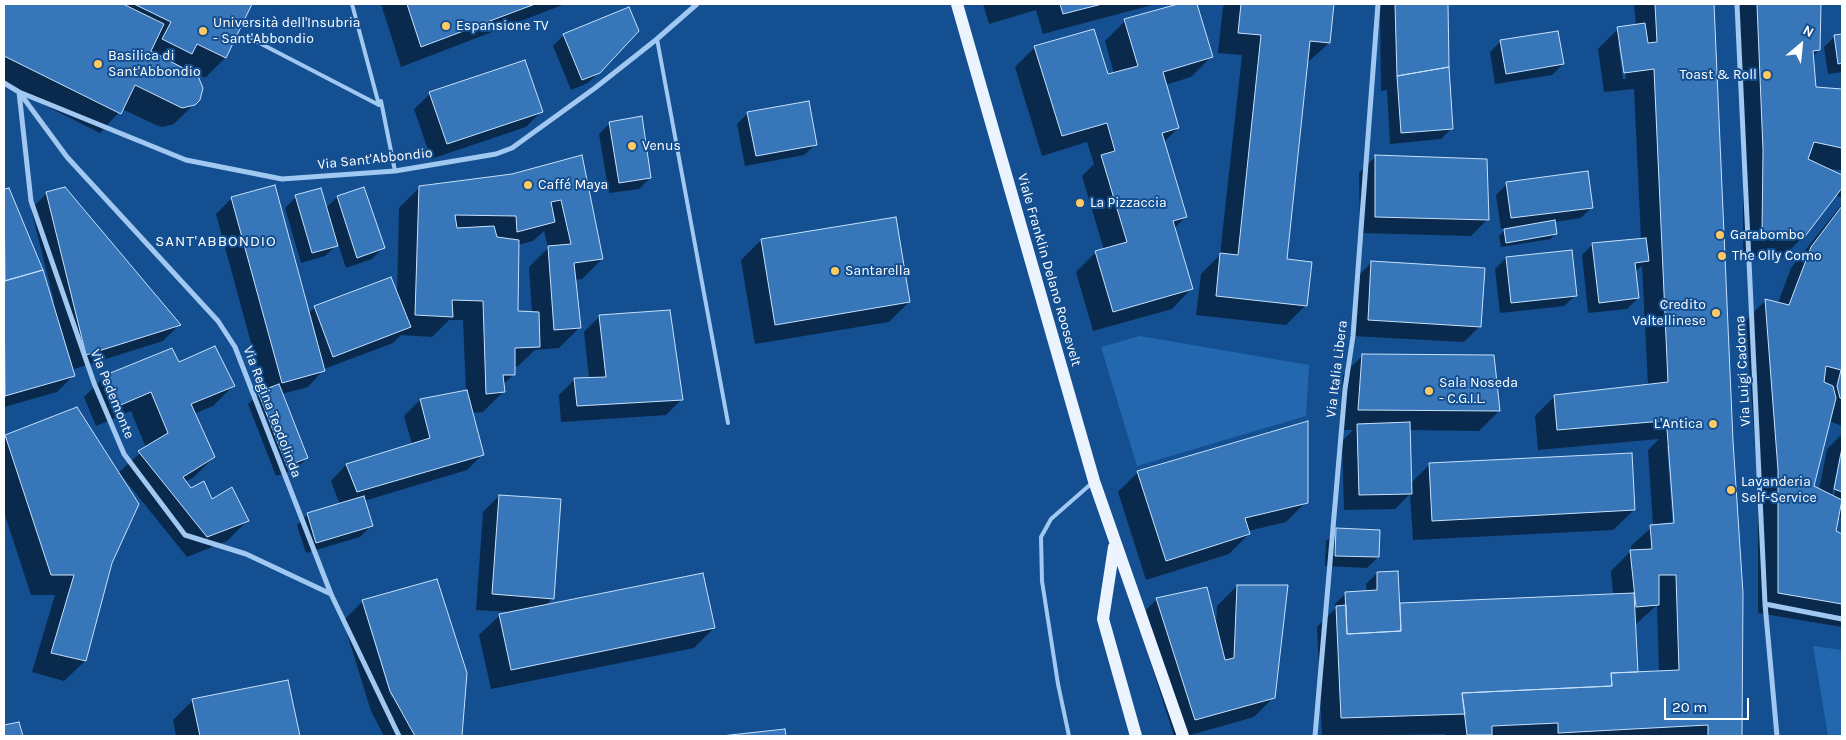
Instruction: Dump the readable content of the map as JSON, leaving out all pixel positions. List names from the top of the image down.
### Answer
{
  "streets": {
    "main road": ["Viale Franklin Delano Roosevelt"],
    "street": [
      "Via Sant'Abbondio",
      "Via Italia Libera",
      "Via Luigi Cadorna",
      "Via Pedemonte",
      "Via Regina Teodolinda"
    ]
  },
  "crossings": [
    ["Via Sant'Abbondio", "Via Pedemonte"],
    ["Via Sant'Abbondio", "Via Regina Teodolinda"],
    ["Via Pedemonte", "Via Regina Teodolinda"]
  ],
  "districts": ["SANT'ABBONDIO"],
  "places": [
    "Espansione TV",
    "Università dell'Insubria - Sant'Abbondio",
    "Basilica di Sant'Abbondio",
    "Toast & Roll",
    "Venus",
    "Caffé Maya",
    "La Pizzaccia",
    "Garabombo",
    "The Olly Como",
    "Santarella",
    "Credito Valtellinese",
    "Sala Noseda - C.G.I.L.",
    "L'Antica",
    "Lavanderia Self-Service"
  ],
  "scale_bar": "20 m",
  "north": "top right"
}
